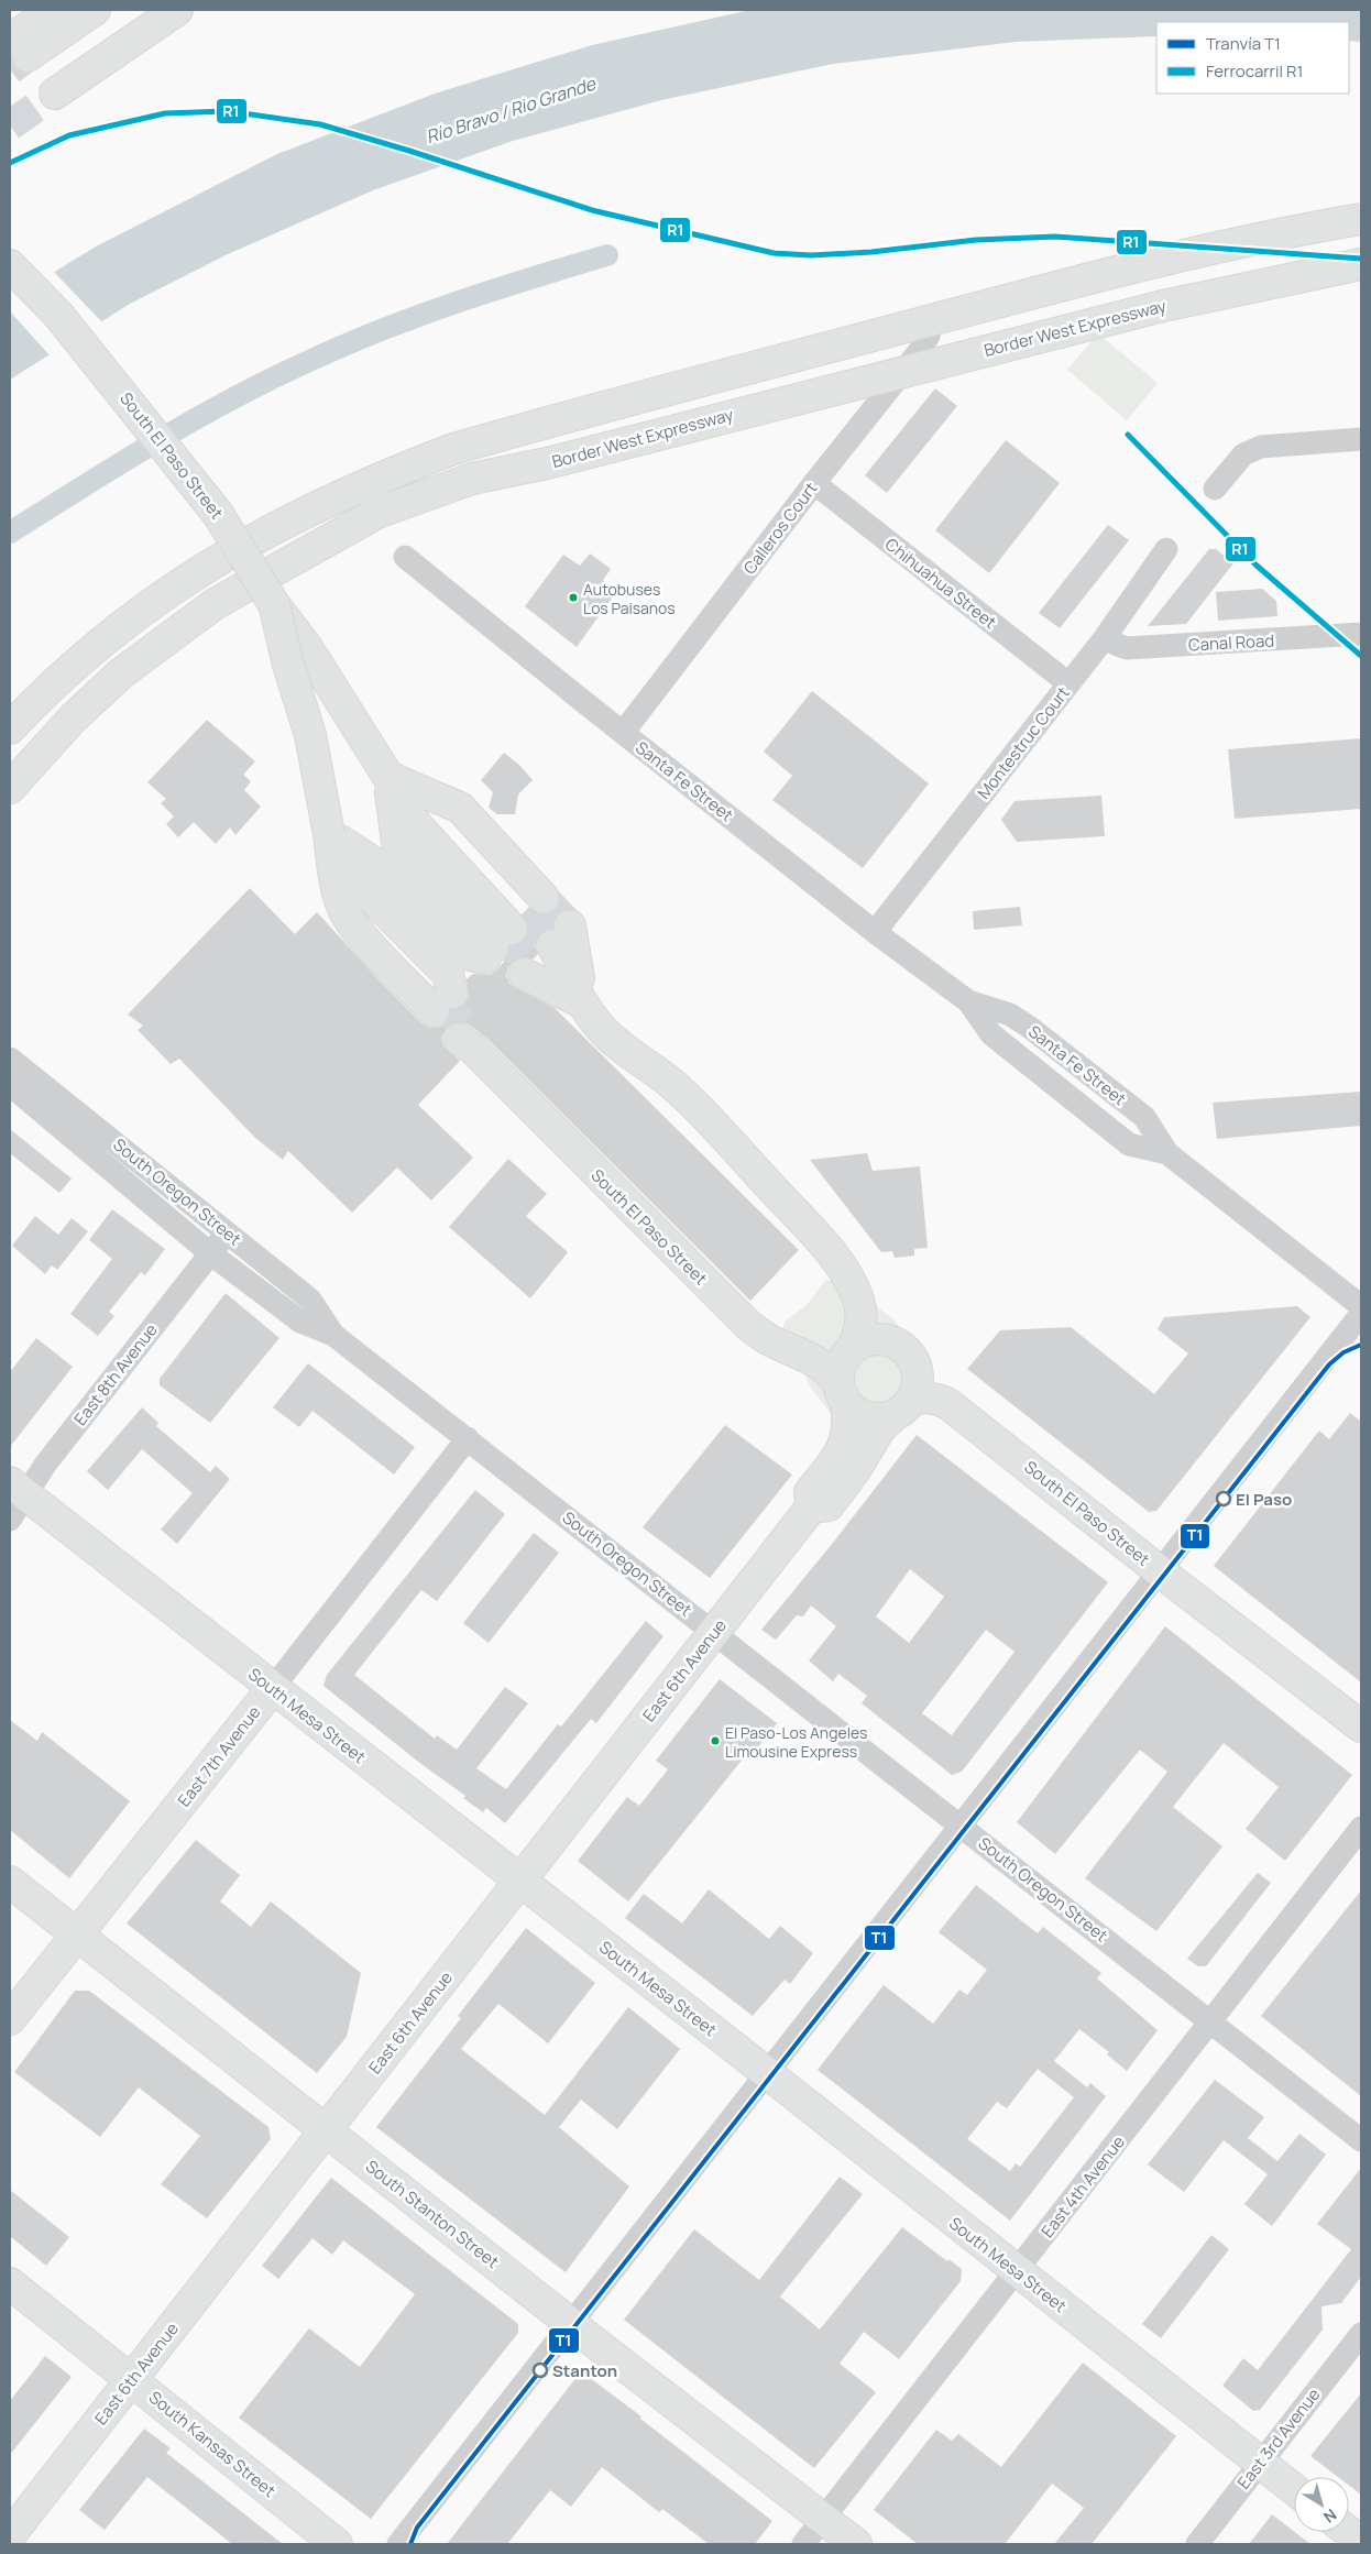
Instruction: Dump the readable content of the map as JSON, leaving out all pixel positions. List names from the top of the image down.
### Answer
{
  "streets": {
    "main road": [
      "Border West Expressway",
      "South El Paso Street",
      "East 6th Avenue",
      "South Mesa Street",
      "East 7th Avenue",
      "South Stanton Street",
      "South Kansas Street"
    ],
    "street": [
      "Calleros Court",
      "Chihuahua Street",
      "Canal Road",
      "Montestruc Court",
      "Santa Fe Street",
      "South Oregon Street",
      "East 8th Avenue",
      "East 4th Avenue",
      "East 3rd Avenue"
    ]
  },
  "crossings": [
    ["South El Paso Street", "East 6th Avenue"],
    ["Calleros Court", "Chihuahua Street"],
    ["Calleros Court", "Santa Fe Street"],
    ["Chihuahua Street", "Montestruc Court"],
    ["Canal Road", "Montestruc Court"],
    ["Montestruc Court", "Santa Fe Street"],
    ["South Oregon Street", "East 8th Avenue"],
    ["South Oregon Street", "East 6th Avenue"],
    ["South Oregon Street", "East 7th Avenue"],
    ["South Oregon Street", "East 4th Avenue"],
    ["East 8th Avenue", "South Mesa Street"],
    ["East 6th Avenue", "South Mesa Street"],
    ["East 6th Avenue", "South Stanton Street"],
    ["East 6th Avenue", "South Kansas Street"],
    ["South Mesa Street", "East 7th Avenue"],
    ["South Mesa Street", "East 4th Avenue"],
    ["South Mesa Street", "East 3rd Avenue"],
    ["East 7th Avenue", "South Stanton Street"],
    ["East 4th Avenue", "South Stanton Street"]
  ],
  "water": ["Río Bravo / Rio Grande"],
  "places": [
    "Autobuses Los Paisanos",
    "El Paso",
    "El Paso-Los Angeles Limousine Express",
    "Stanton"
  ],
  "lines": ["rail line R1", "tram line T1"],
  "legend": ["Tranvía T1", "Ferrocarril R1"],
  "north": "bottom right"
}
